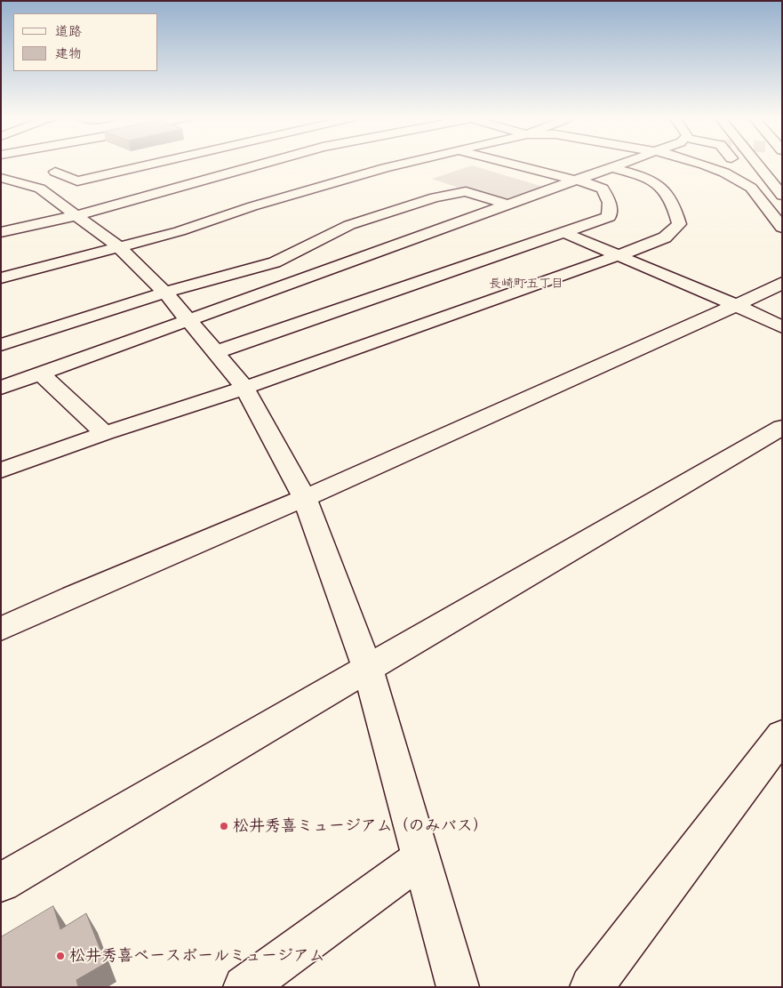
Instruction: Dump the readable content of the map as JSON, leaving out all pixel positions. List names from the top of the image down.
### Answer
{
  "districts": ["長崎町五丁目"],
  "places": ["松井秀喜ミュージアム（のみバス）", "松井秀喜ベースボールミュージアム"],
  "legend": ["道路", "建物"]
}
